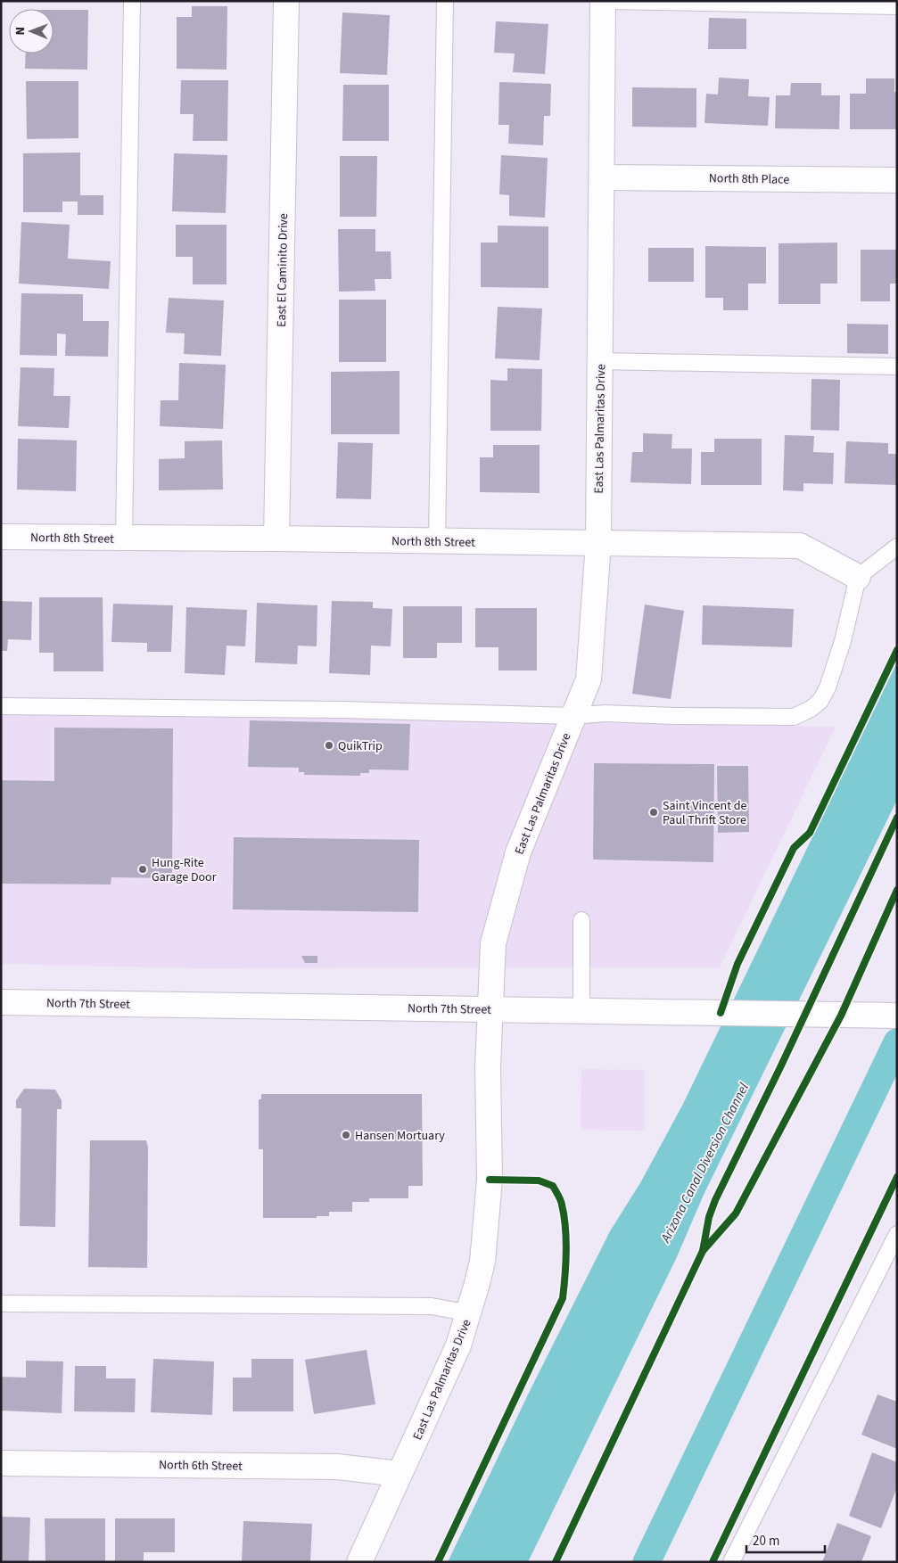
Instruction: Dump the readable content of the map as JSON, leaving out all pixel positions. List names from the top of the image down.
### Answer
{
  "streets": {
    "street": [
      "North 8th Place",
      "East El Caminito Drive",
      "East Las Palmaritas Drive",
      "North 8th Street",
      "North 7th Street",
      "North 6th Street"
    ]
  },
  "crossings": [
    ["North 8th Place", "East Las Palmaritas Drive"],
    ["East El Caminito Drive", "North 8th Street"],
    ["East Las Palmaritas Drive", "North 8th Street"],
    ["East Las Palmaritas Drive", "North 7th Street"],
    ["East Las Palmaritas Drive", "North 6th Street"]
  ],
  "water": ["Arizona Canal Diversion Channel"],
  "places": [
    "QuikTrip",
    "Saint Vincent de Paul Thrift Store",
    "Hung-Rite Garage Door",
    "Hansen Mortuary"
  ],
  "scale_bar": "20 m",
  "north": "left"
}
